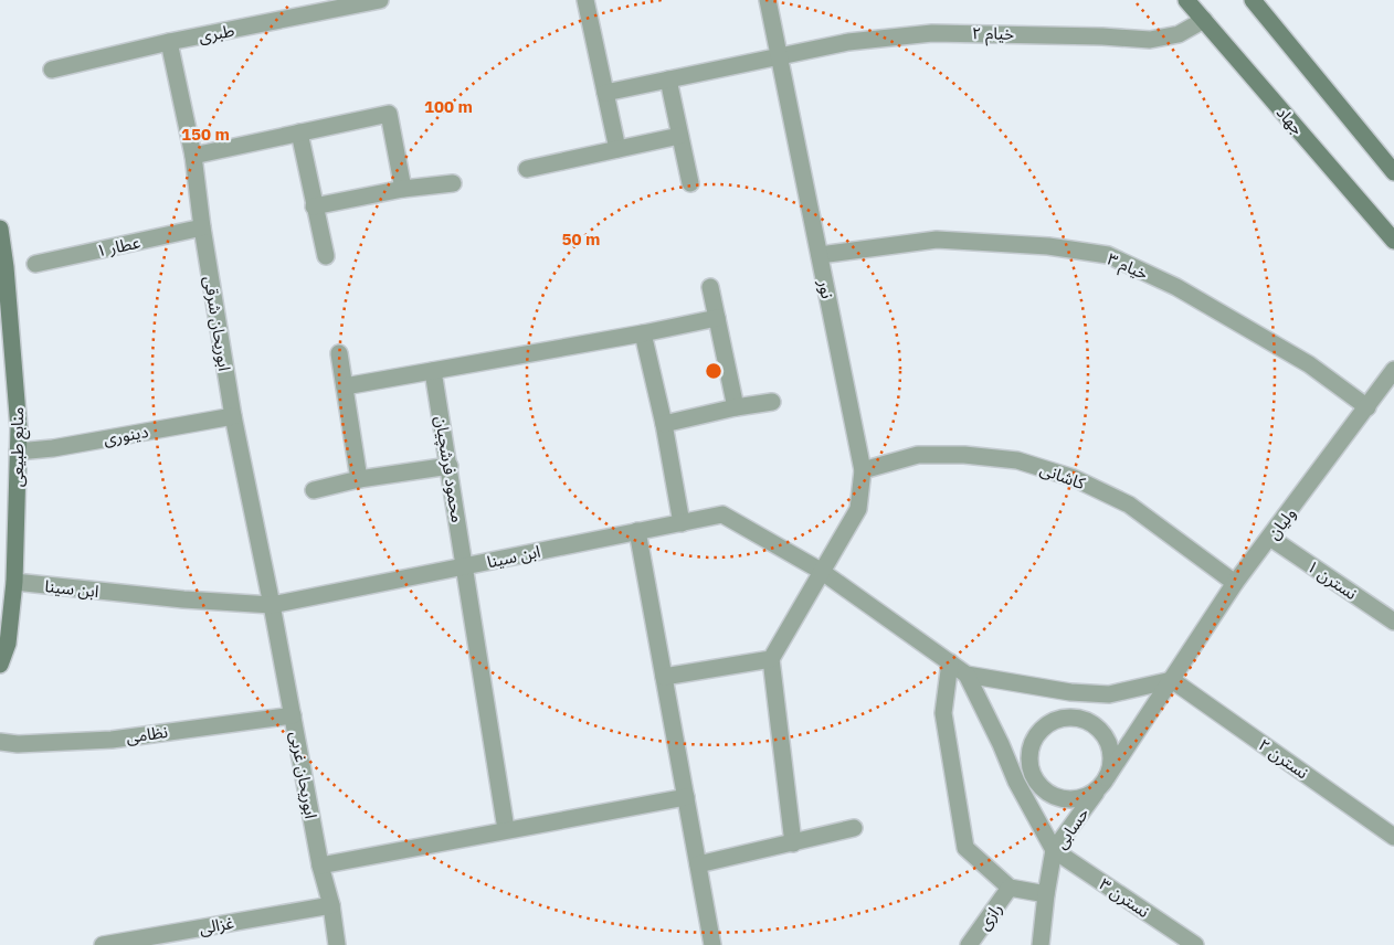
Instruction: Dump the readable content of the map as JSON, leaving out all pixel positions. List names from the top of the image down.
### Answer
{
  "streets": {
    "main road": ["جهاد", "منابع طبیعی"],
    "street": [
      "طبری",
      "خیام ۲",
      "عطار ۱",
      "خیام ۳",
      "نور",
      "ابوریحان شرقی",
      "دینوری",
      "محمود فرشچیان",
      "کاشانی",
      "ولیان",
      "ابن سینا",
      "نسترن ۱",
      "نظامی",
      "نسترن ۲",
      "ابوریحان غربی",
      "حسابی",
      "نسترن ۳",
      "رازی",
      "غزالی"
    ]
  },
  "crossings": [
    ["طبری", "ابوریحان شرقی"],
    ["خیام ۲", "جهاد"],
    ["خیام ۲", "نور"],
    ["عطار ۱", "ابوریحان شرقی"],
    ["خیام ۳", "نور"],
    ["خیام ۳", "ولیان"],
    ["نور", "کاشانی"],
    ["نور", "ابن سینا"],
    ["ابوریحان شرقی", "دینوری"],
    ["ابوریحان شرقی", "ابن سینا"],
    ["ابوریحان شرقی", "ابوریحان غربی"],
    ["دینوری", "منابع طبیعی"],
    ["منابع طبیعی", "ابن سینا"],
    ["محمود فرشچیان", "ابن سینا"],
    ["کاشانی", "ولیان"],
    ["ولیان", "نسترن ۱"],
    ["ولیان", "نسترن ۲"],
    ["ولیان", "حسابی"],
    ["ابن سینا", "ابوریحان غربی"],
    ["نظامی", "ابوریحان غربی"],
    ["نسترن ۲", "حسابی"],
    ["ابوریحان غربی", "غزالی"],
    ["حسابی", "نسترن ۳"]
  ],
  "rings": ["100 m", "150 m", "50 m"]
}
